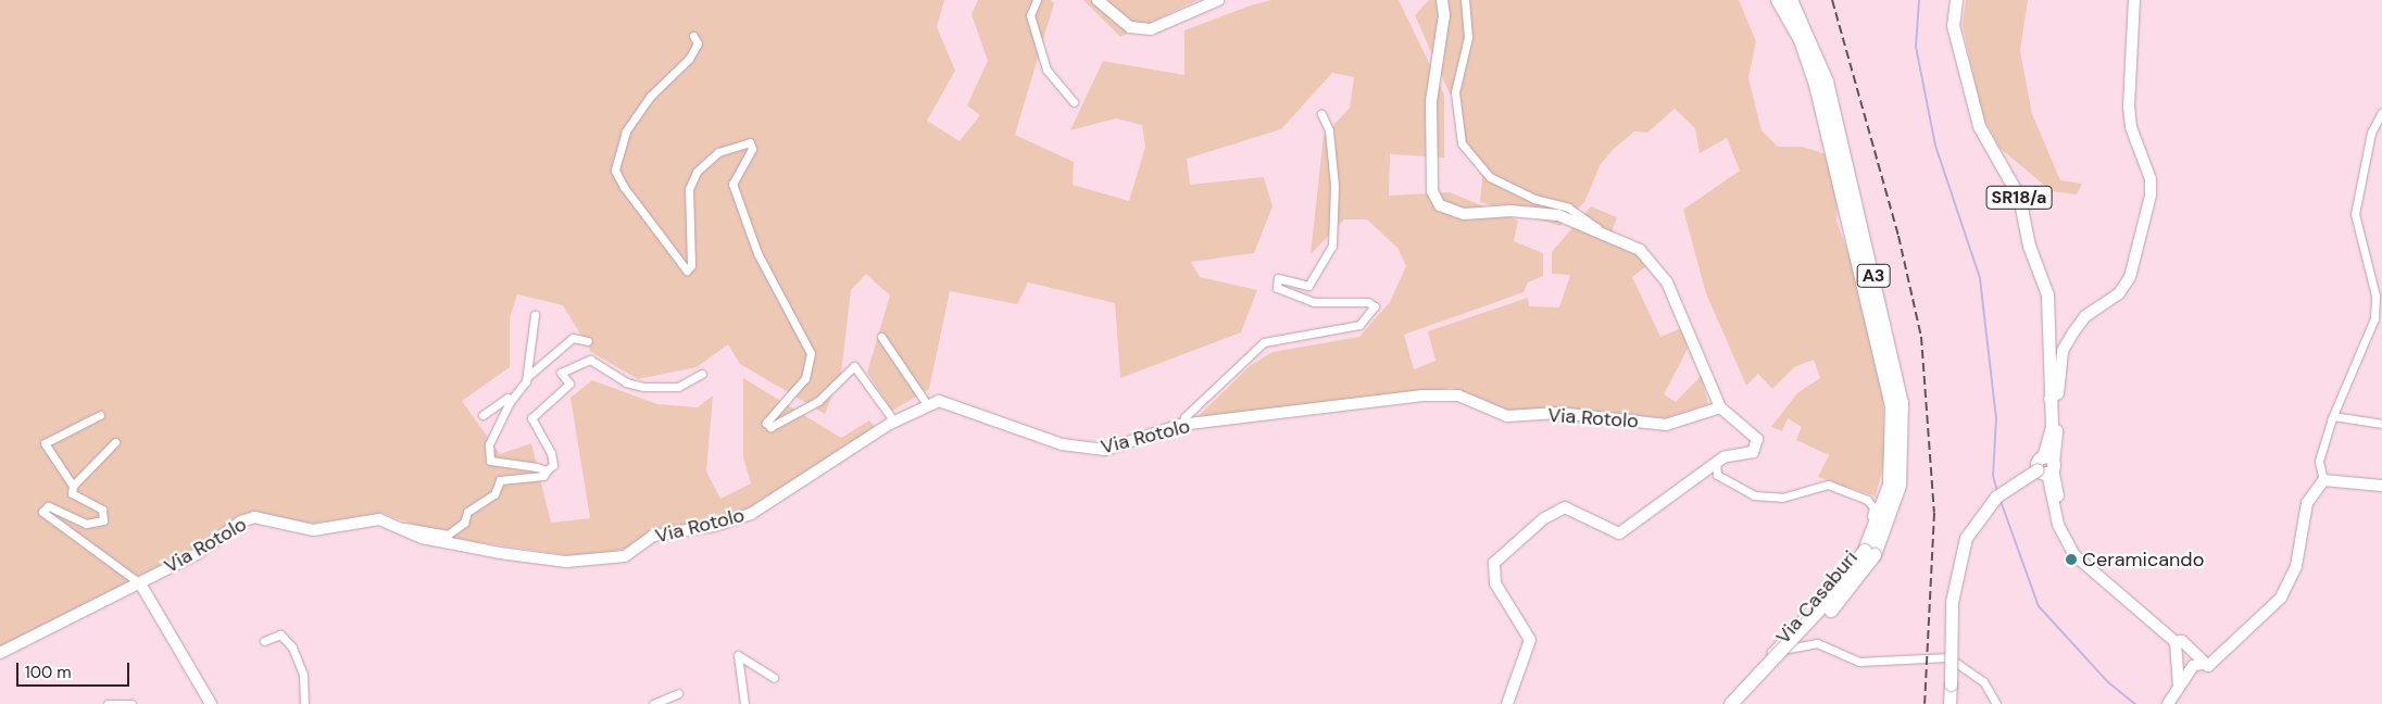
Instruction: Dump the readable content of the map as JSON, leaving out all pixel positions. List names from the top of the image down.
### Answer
{
  "streets": {
    "highway": ["A3"],
    "main road": ["SR18/a"],
    "street": ["Via Rotolo", "Via Casaburi"]
  },
  "places": ["Ceramicando"],
  "scale_bar": "100 m"
}
